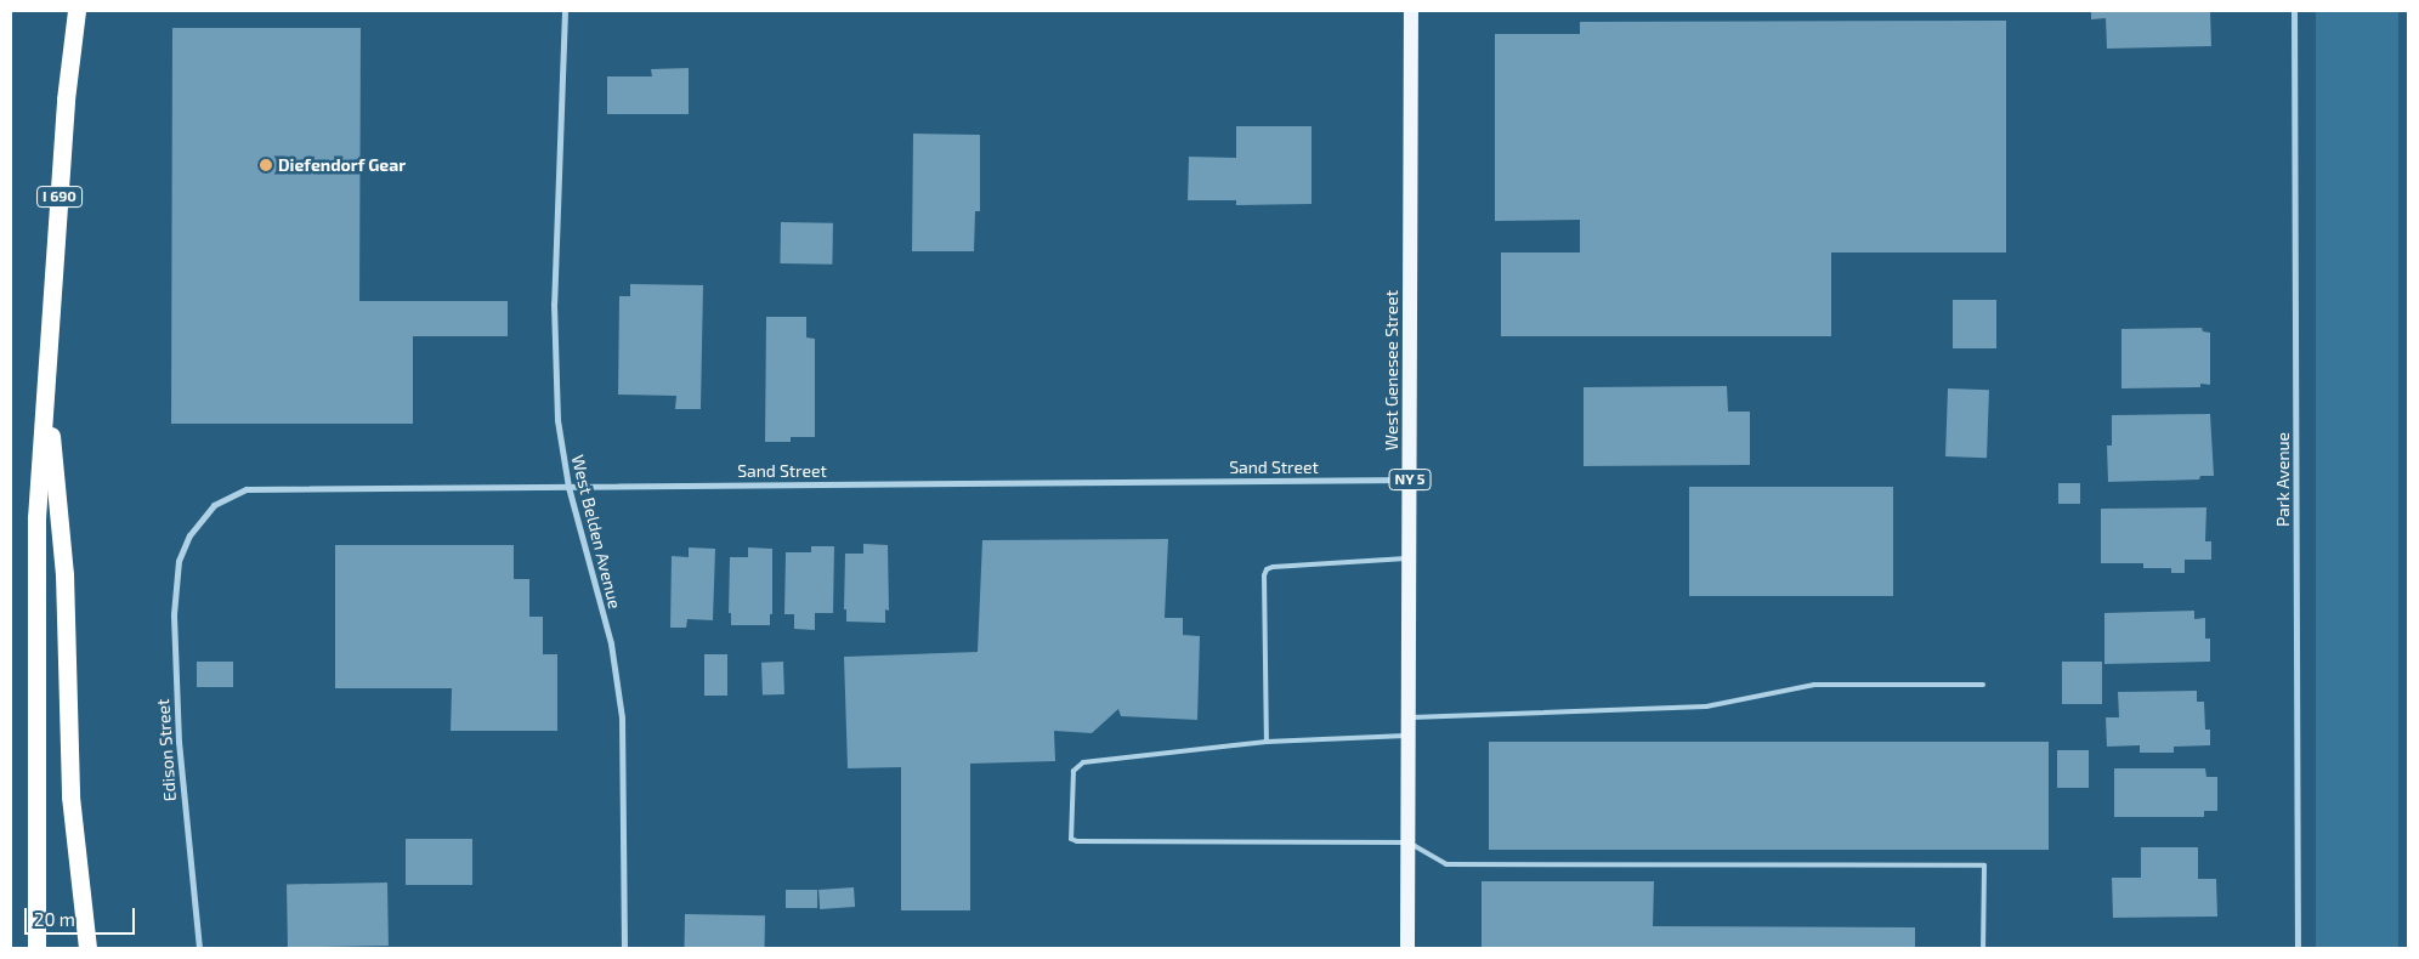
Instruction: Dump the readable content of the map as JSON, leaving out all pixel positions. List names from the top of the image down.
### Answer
{
  "streets": {
    "highway": ["I 690"],
    "main road": ["West Genesee Street", "NY 5"],
    "street": [
      "Sand Street",
      "Park Avenue",
      "West Belden Avenue",
      "Edison Street"
    ]
  },
  "crossings": [
    ["West Genesee Street", "Sand Street"],
    ["Sand Street", "West Belden Avenue"],
    ["Sand Street", "Edison Street"]
  ],
  "places": ["Diefendorf Gear"],
  "scale_bar": "20 m"
}
